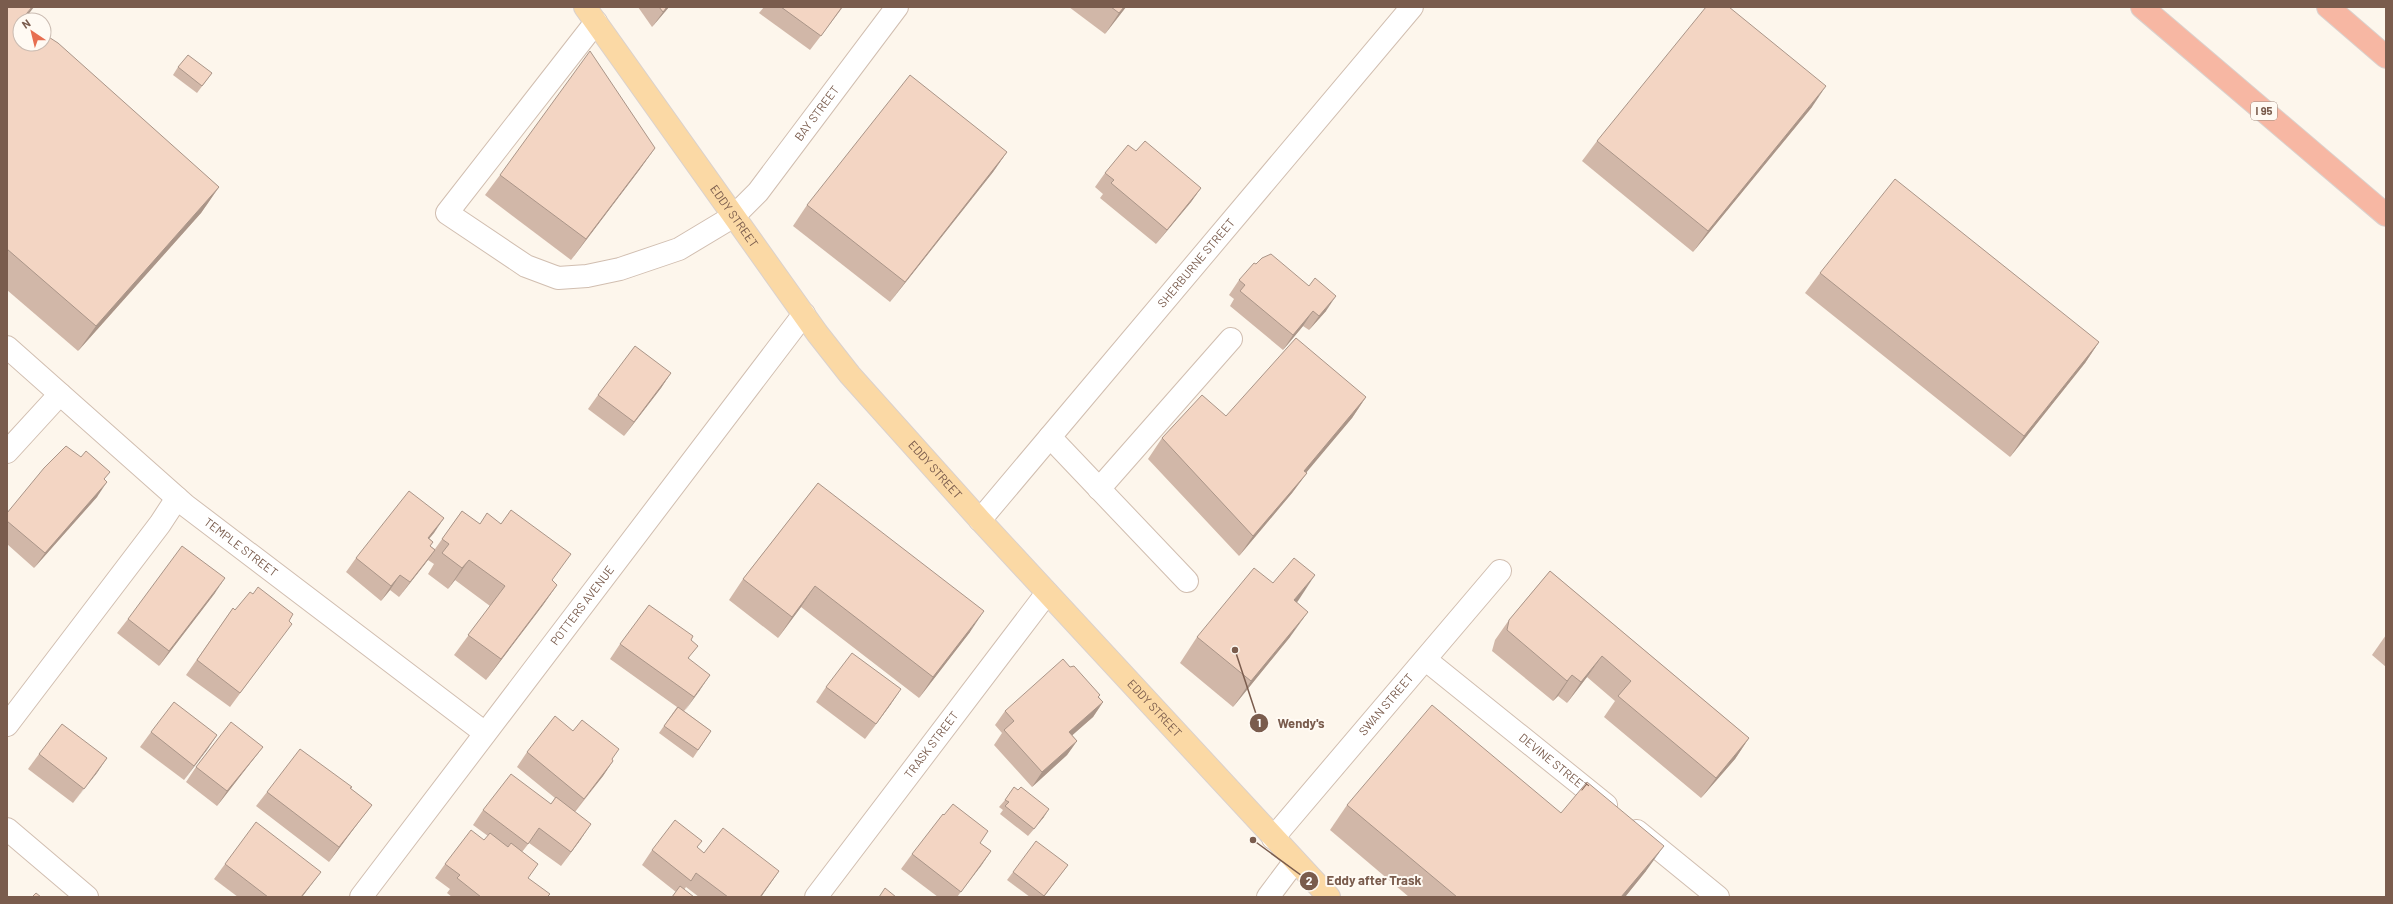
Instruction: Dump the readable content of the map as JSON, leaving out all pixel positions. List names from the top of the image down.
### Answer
{
  "streets": {
    "highway": ["I 95"],
    "main road": ["EDDY STREET"],
    "street": [
      "BAY STREET",
      "SHERBURNE STREET",
      "TEMPLE STREET",
      "POTTERS AVENUE",
      "SWAN STREET",
      "TRASK STREET",
      "DEVINE STREET"
    ]
  },
  "crossings": [
    ["BAY STREET", "EDDY STREET"],
    ["EDDY STREET", "SHERBURNE STREET"],
    ["EDDY STREET", "POTTERS AVENUE"],
    ["EDDY STREET", "SWAN STREET"],
    ["EDDY STREET", "TRASK STREET"],
    ["TEMPLE STREET", "POTTERS AVENUE"],
    ["SWAN STREET", "DEVINE STREET"]
  ],
  "places": ["Wendy's", "Eddy after Trask"],
  "north": "top left"
}
